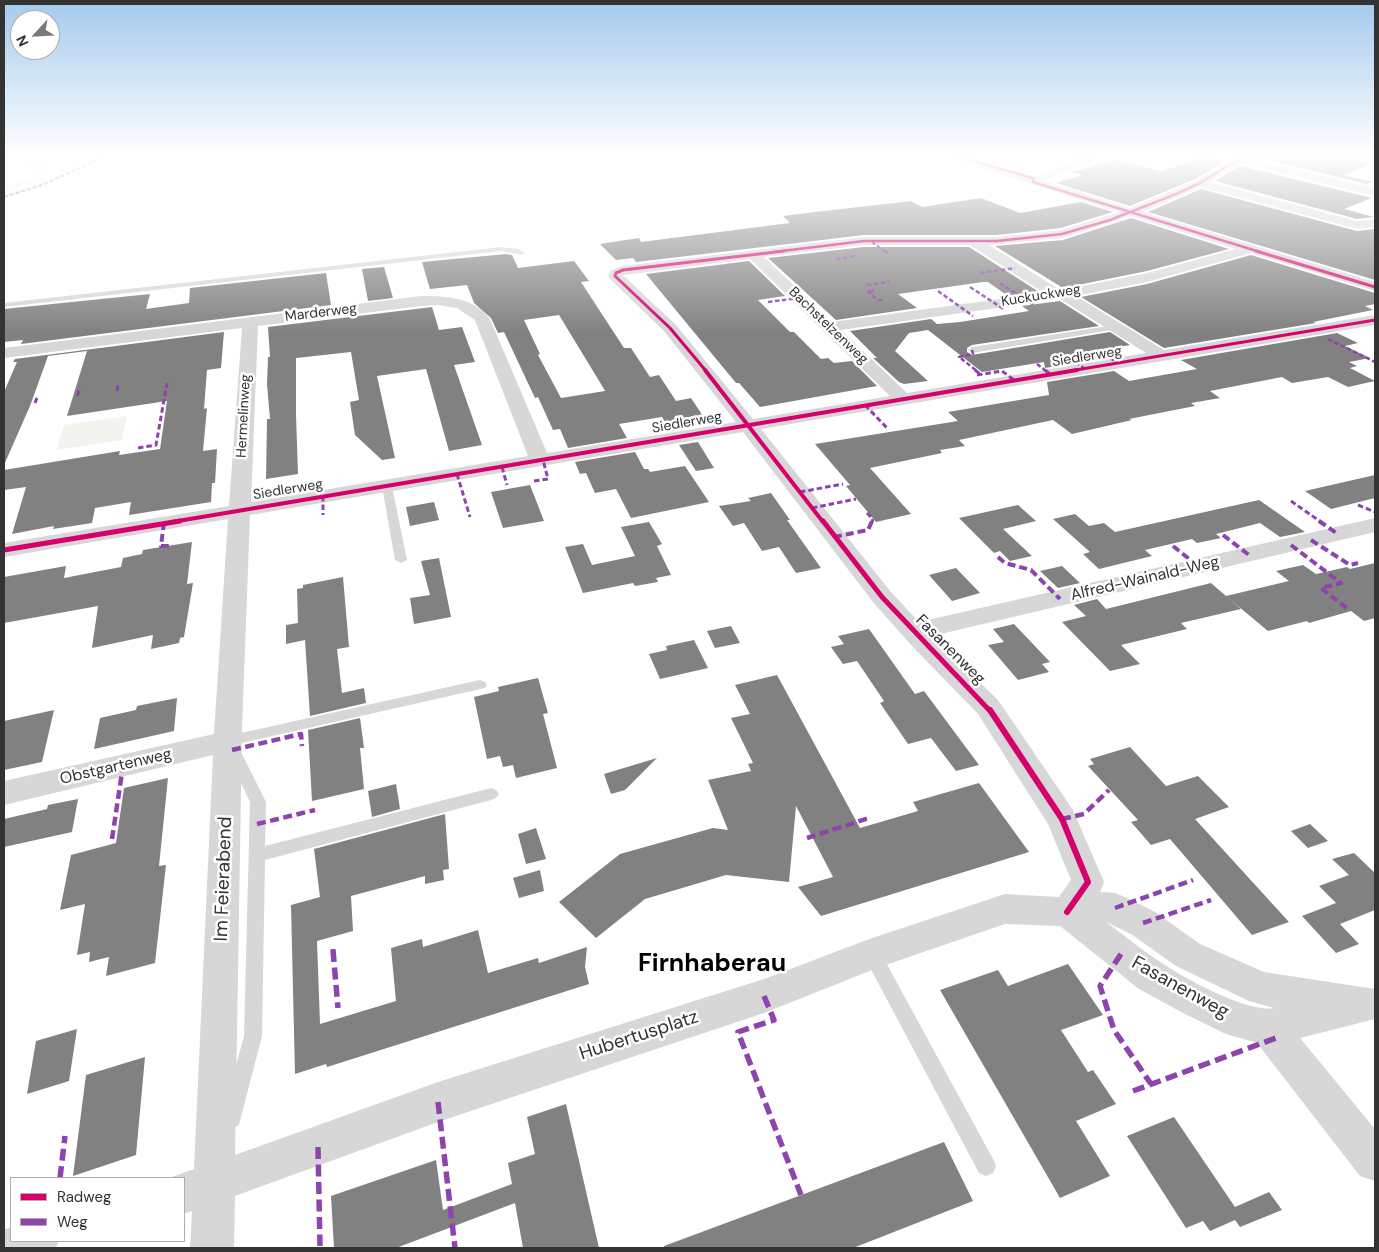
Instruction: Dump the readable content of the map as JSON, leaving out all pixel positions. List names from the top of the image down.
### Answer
{
  "streets": {
    "street": [
      "Kuckuckweg",
      "Marderweg",
      "Bachstelzenweg",
      "Siedlerweg",
      "Hermelinweg",
      "Alfred-Wainald-Weg",
      "Fasanenweg",
      "Obstgartenweg",
      "Im Feierabend",
      "Hubertusplatz"
    ]
  },
  "crossings": [
    ["Kuckuckweg", "Bachstelzenweg"],
    ["Marderweg", "Siedlerweg"],
    ["Marderweg", "Hermelinweg"],
    ["Bachstelzenweg", "Siedlerweg"],
    ["Bachstelzenweg", "Fasanenweg"],
    ["Siedlerweg", "Hermelinweg"],
    ["Siedlerweg", "Fasanenweg"],
    ["Siedlerweg", "Im Feierabend"],
    ["Hermelinweg", "Im Feierabend"],
    ["Alfred-Wainald-Weg", "Fasanenweg"],
    ["Fasanenweg", "Hubertusplatz"],
    ["Obstgartenweg", "Im Feierabend"],
    ["Im Feierabend", "Hubertusplatz"]
  ],
  "districts": ["Firnhaberau"],
  "legend": ["Radweg", "Weg"],
  "north": "bottom left"
}
